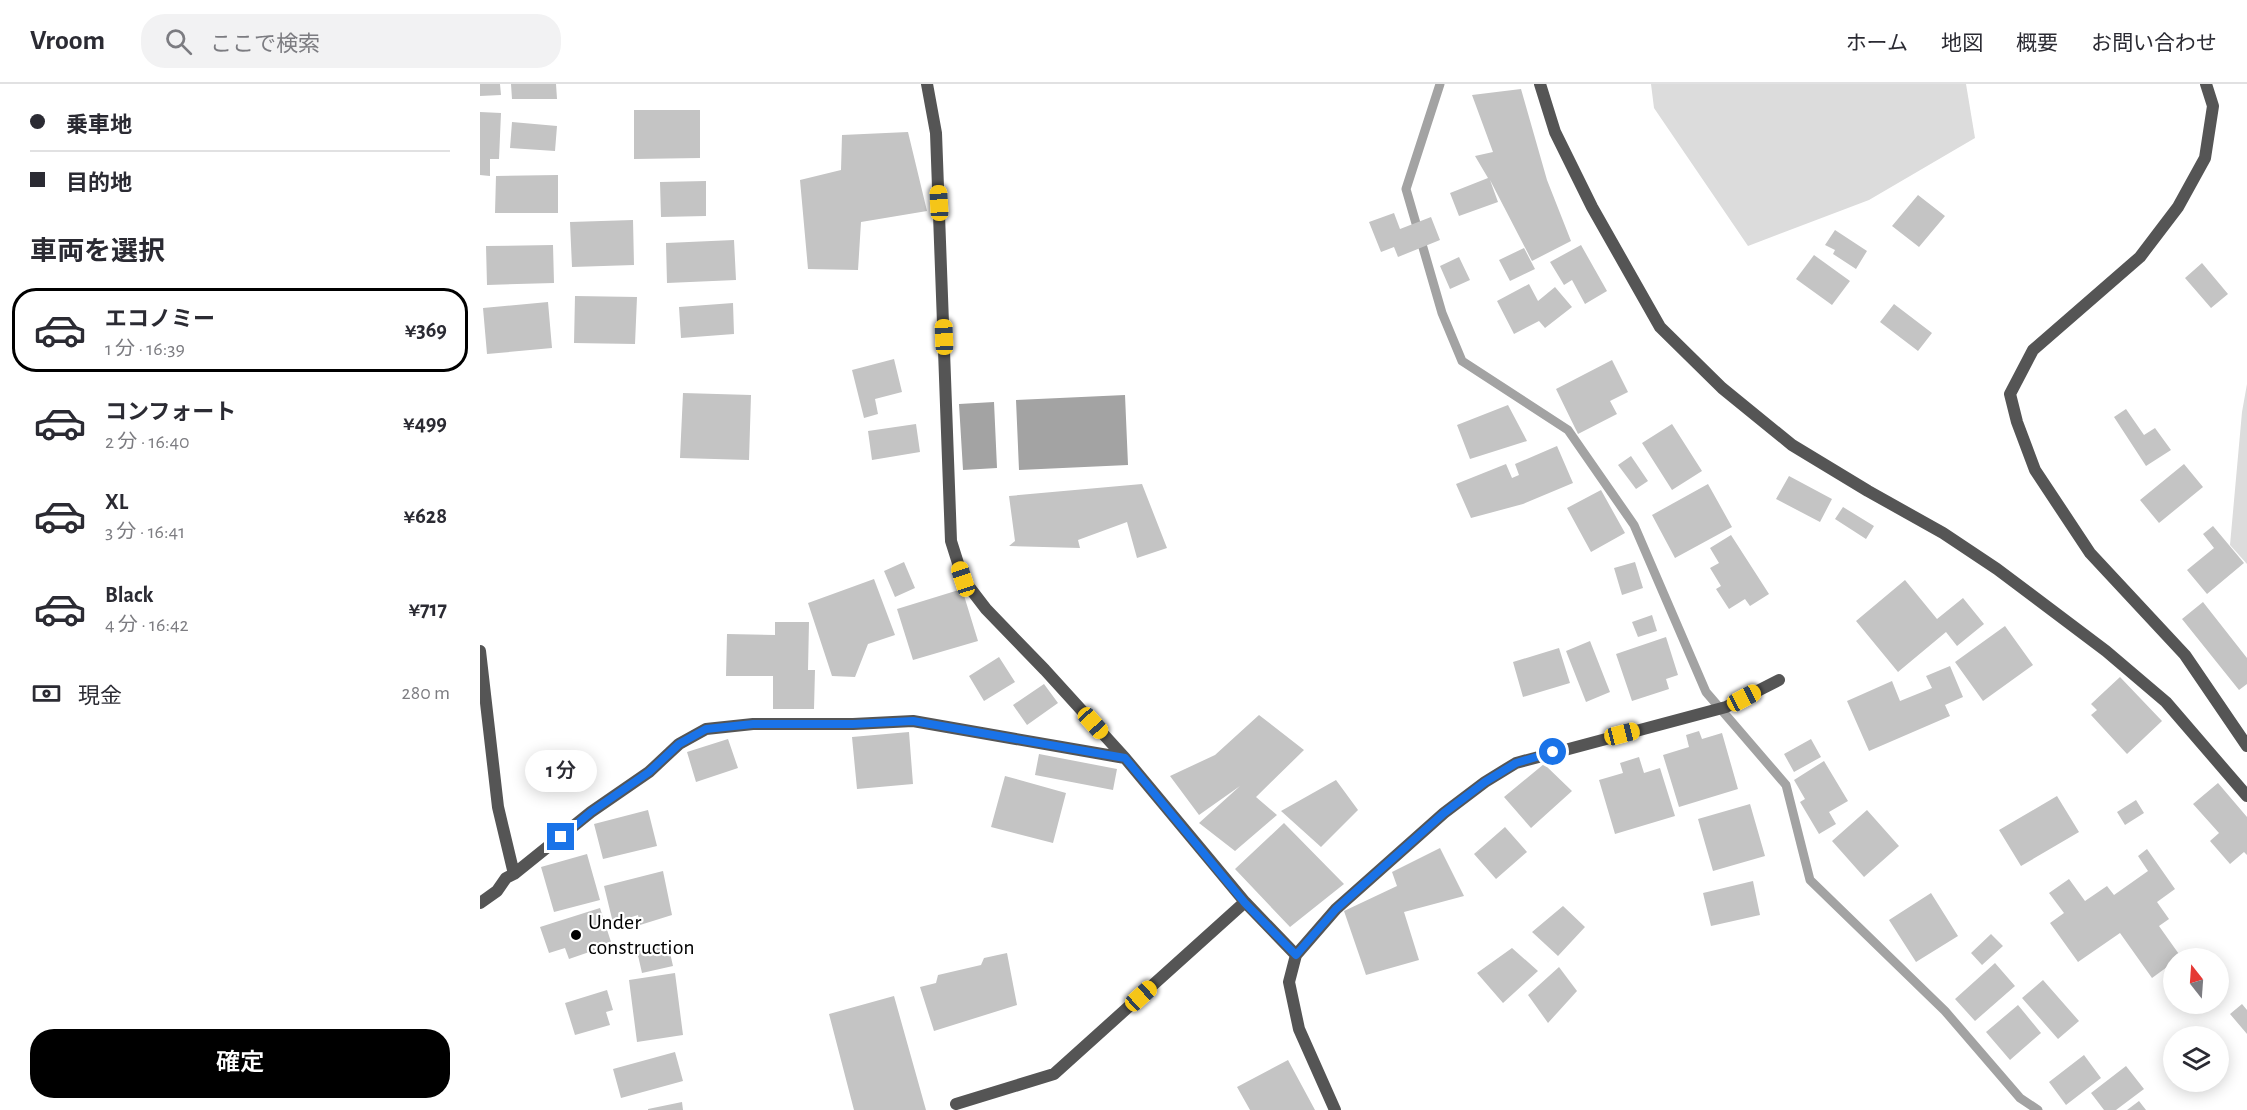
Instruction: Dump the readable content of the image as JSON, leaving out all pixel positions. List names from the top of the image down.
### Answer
{
  "places": ["Under construction"],
  "north": "top",
  "page": {
    "header": "Vroom",
    "search": "ここで検索",
    "nav": [
      "ホーム",
      "地図",
      "概要",
      "お問い合わせ"
    ],
    "banner": ["乗車地", "目的地"],
    "heading": "車両を選択",
    "list": [
      {
        "name": "エコノミー",
        "note": "1 分 · 16:39",
        "value": "¥369"
      },
      {
        "name": "コンフォート",
        "note": "2 分 · 16:40",
        "value": "¥499"
      },
      {
        "name": "XL",
        "note": "3 分 · 16:41",
        "value": "¥628"
      },
      {
        "name": "Black",
        "note": "4 分 · 16:42",
        "value": "¥717"
      }
    ],
    "pay": ["現金", "280 m"],
    "bubble": "1 分",
    "buttons": "確定"
  }
}
